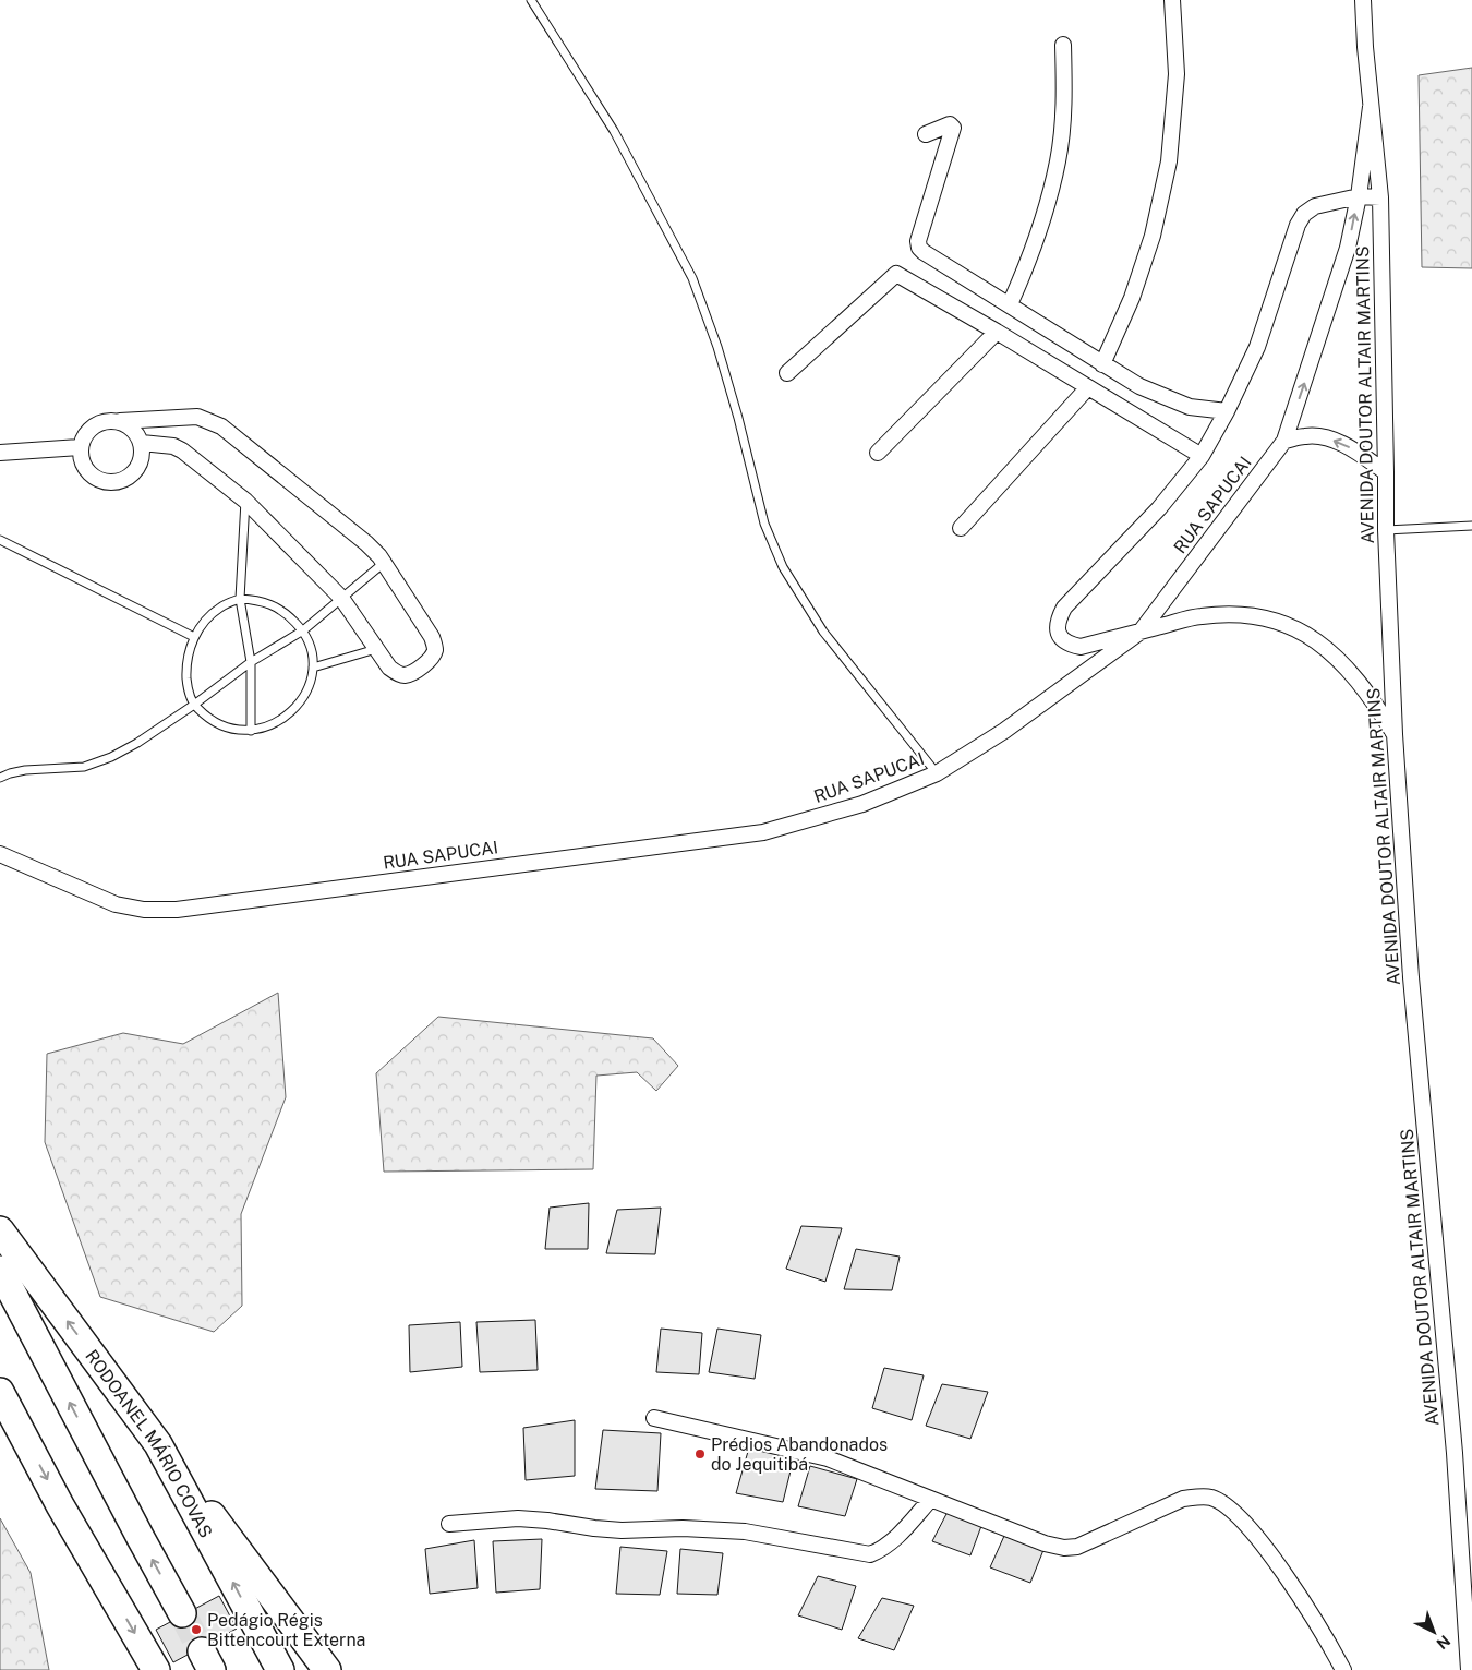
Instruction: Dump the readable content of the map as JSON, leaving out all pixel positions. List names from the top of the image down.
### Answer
{
  "streets": {
    "highway": ["RODOANEL MÁRIO COVAS"],
    "street": ["AVENIDA DOUTOR ALTAIR MARTINS", "RUA SAPUCAI"]
  },
  "crossings": [
    ["AVENIDA DOUTOR ALTAIR MARTINS", "RUA SAPUCAI"]
  ],
  "places": ["Prédios Abandonados do Jequitibá", "Pedágio Régis Bittencourt Externa"],
  "north": "bottom right"
}
